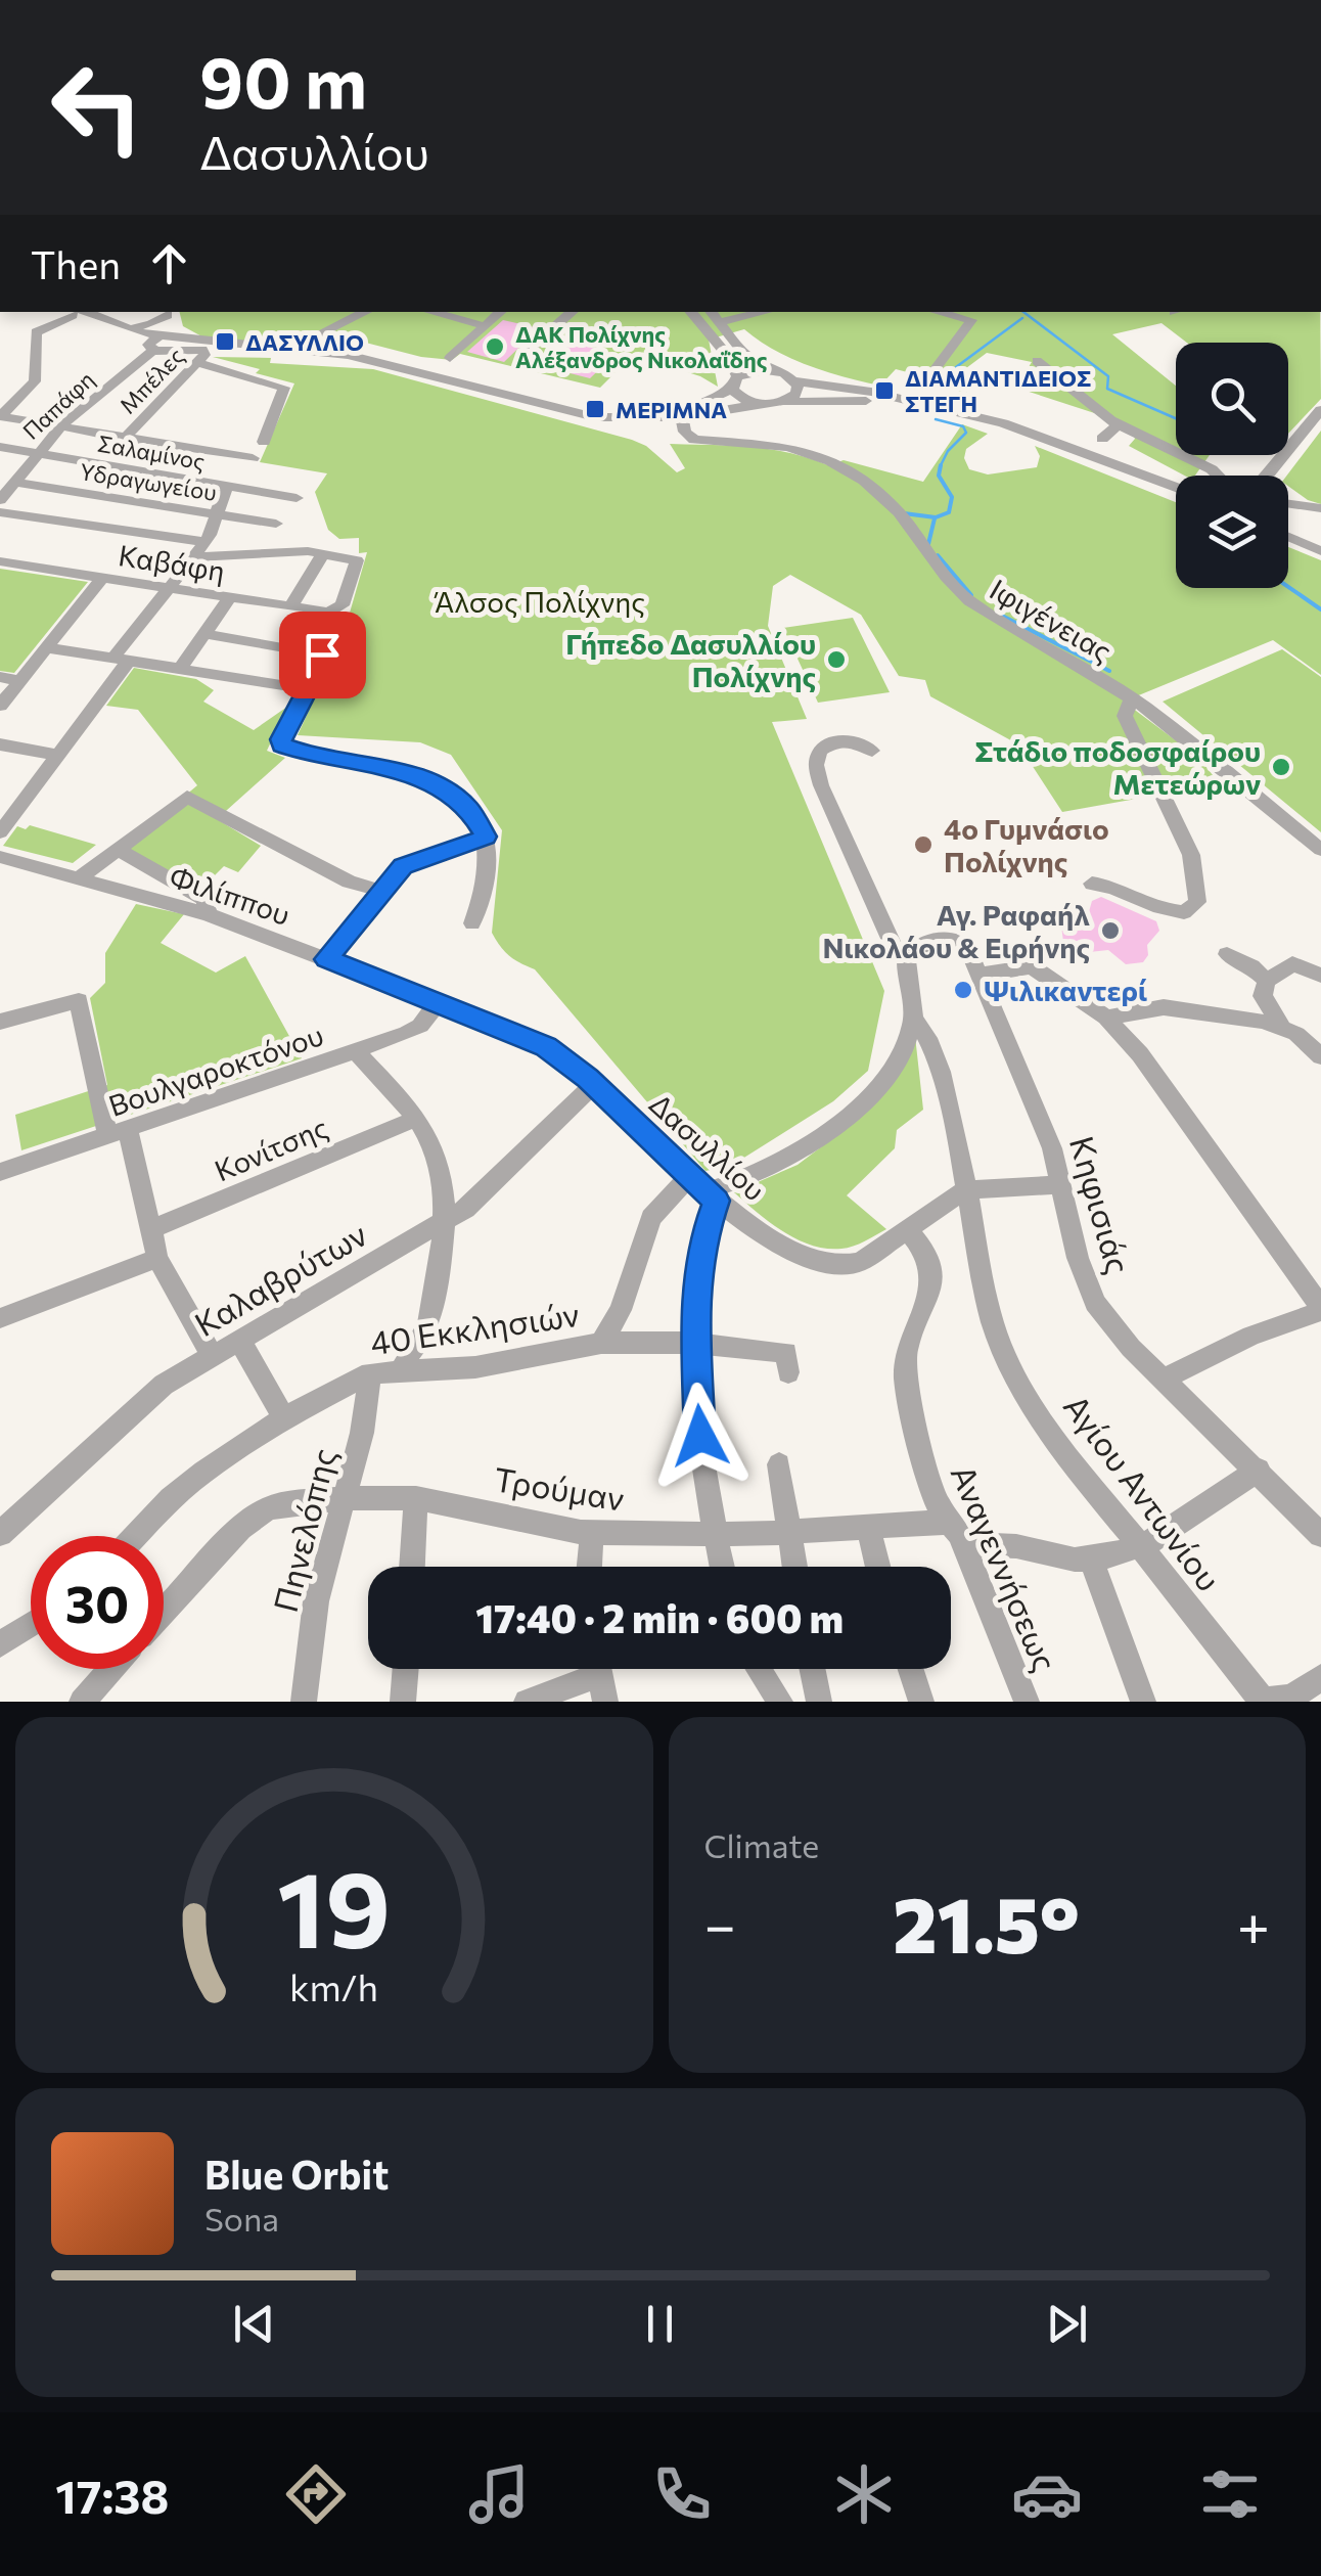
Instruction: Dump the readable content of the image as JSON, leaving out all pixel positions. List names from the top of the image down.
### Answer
{
  "streets": {
    "street": [
      "Μπέλες",
      "Παπάφη",
      "Σαλαμίνος",
      "Υδραγωγείου",
      "Καβάφη",
      "Ιφιγένειας",
      "Φιλίππου",
      "Βουλγαροκτόνου",
      "Δασυλλίου",
      "Κονίτσης",
      "Κηφισιάς",
      "Καλαβρύτων",
      "40 Εκκλησιών",
      "Τρούμαν",
      "Αγίου Αντωνίου",
      "Πηνελόπης",
      "Αναγεννήσεως"
    ]
  },
  "crossings": [
    ["Παπάφη", "Σαλαμίνος"],
    ["Παπάφη", "Υδραγωγείου"],
    ["Φιλίππου", "Βουλγαροκτόνου"],
    ["Φιλίππου", "Δασυλλίου"],
    ["Βουλγαροκτόνου", "Δασυλλίου"],
    ["Δασυλλίου", "Καλαβρύτων"],
    ["Δασυλλίου", "Αγίου Αντωνίου"],
    ["Δασυλλίου", "Αναγεννήσεως"],
    ["40 Εκκλησιών", "Πηνελόπης"],
    ["Τρούμαν", "Πηνελόπης"],
    ["Τρούμαν", "Αναγεννήσεως"]
  ],
  "parks": ["Άλσος Πολίχνης"],
  "places": {
    "transit": ["ΔΑΣΥΛΛΙΟ", "ΔΙΑΜΑΝΤΙΔΕΙΟΣ ΣΤΕΓΗ", "ΜΕΡΙΜΝΑ"],
    "other": [
      "ΔΑΚ Πολίχνης Αλέξανδρος Νικολαΐδης",
      "Γήπεδο Δασυλλίου Πολίχνης",
      "Στάδιο ποδοσφαίρου Μετεώρων",
      "4ο Γυμνάσιο Πολίχνης",
      "Αγ. Ραφαήλ Νικολάου & Ειρήνης",
      "Ψιλικαντερί"
    ]
  },
  "page": {
    "turn": ["90 m", "Δασυλλίου"],
    "then": "Then",
    "limit": "30",
    "trip": "17:40 · 2 min · 600 m",
    "tile": "Climate",
    "heat": ["−", "21.5°", "+"],
    "song": ["Blue Orbit", "Sona"],
    "tabs": "17:38",
    "gauge": ["19", "km/h"]
  }
}
